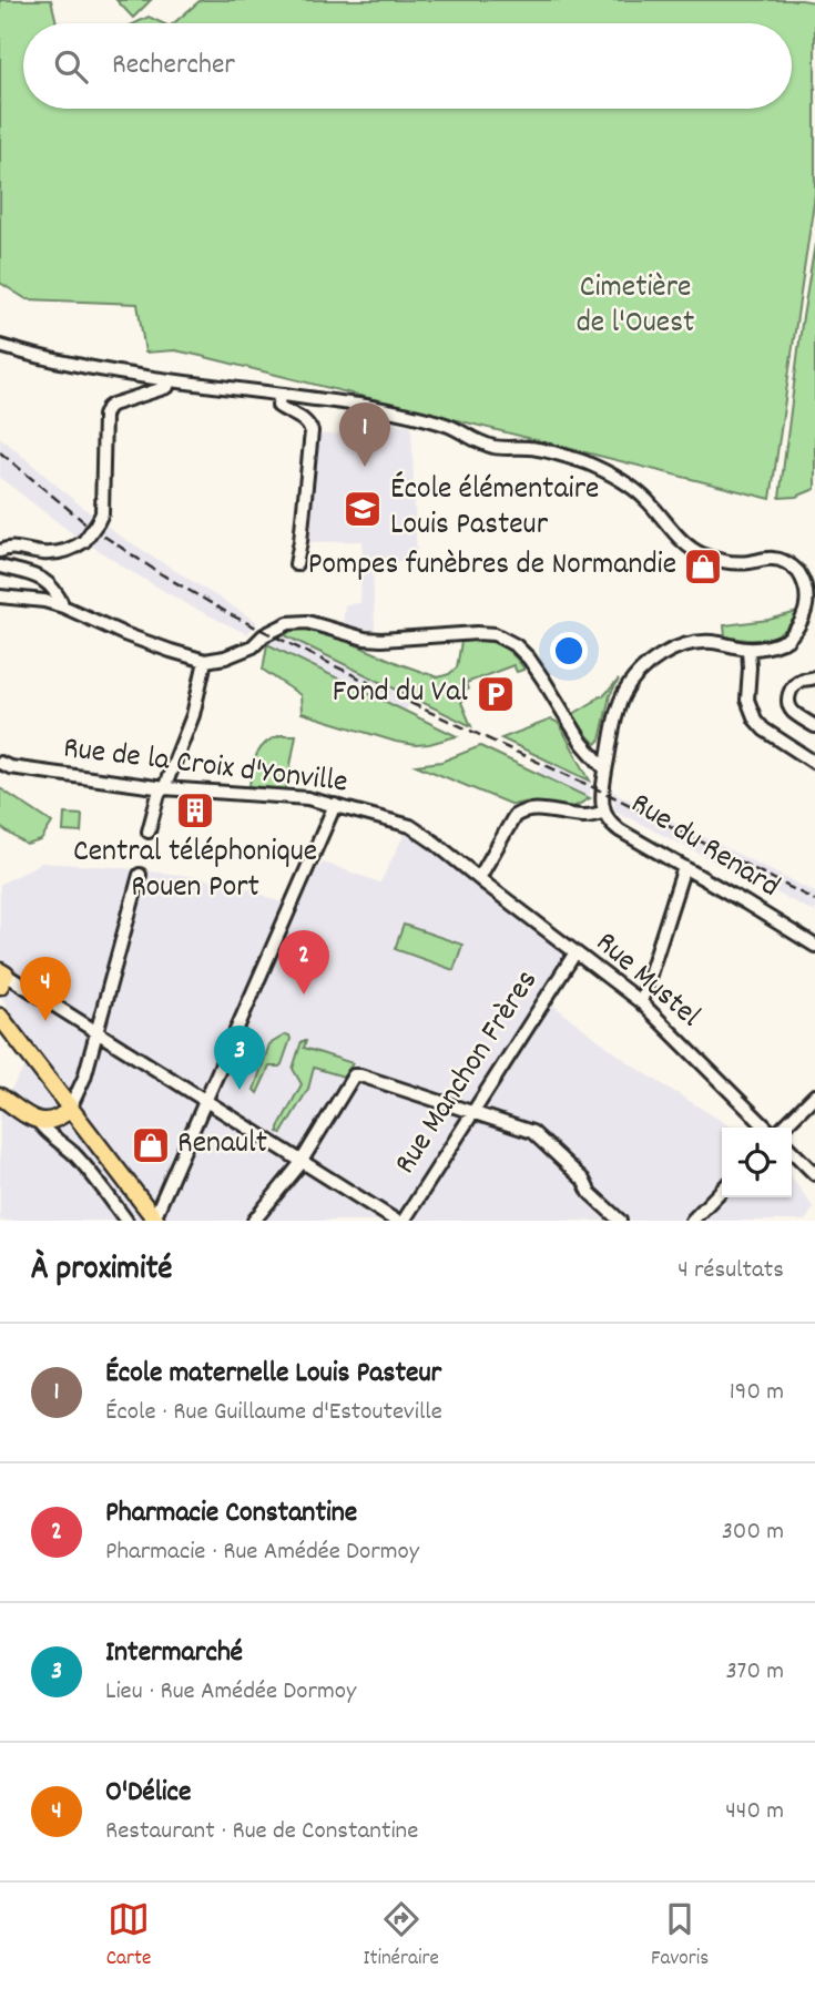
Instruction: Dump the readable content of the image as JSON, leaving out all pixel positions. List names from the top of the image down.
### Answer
{
  "streets": {
    "street": [
      "Rue de la Croix d'Yonville",
      "Rue du Renard",
      "Rue Mustel",
      "Rue Manchon Frères"
    ]
  },
  "crossings": [
    ["Rue de la Croix d'Yonville", "Rue Mustel"],
    ["Rue Mustel", "Rue Manchon Frères"]
  ],
  "parks": ["Cimetière de l'Ouest"],
  "places": {
    "school or university": ["École élémentaire Louis Pasteur"],
    "shop": ["Pompes funèbres de Normandie", "Renault"],
    "parking": ["Fond du Val"],
    "building": ["Central téléphonique Rouen Port"]
  },
  "page": {
    "search": "Rechercher",
    "pins": [
      "1",
      "2",
      "4",
      "3"
    ],
    "heading": ["À proximité", "4 résultats"],
    "list": [
      {
        "mark": "1",
        "name": "École maternelle Louis Pasteur",
        "note": "École · Rue Guillaume d'Estouteville",
        "value": "190 m"
      },
      {
        "mark": "2",
        "name": "Pharmacie Constantine",
        "note": "Pharmacie · Rue Amédée Dormoy",
        "value": "300 m"
      },
      {
        "mark": "3",
        "name": "Intermarché",
        "note": "Lieu · Rue Amédée Dormoy",
        "value": "370 m"
      },
      {
        "mark": "4",
        "name": "O'Délice",
        "note": "Restaurant · Rue de Constantine",
        "value": "440 m"
      }
    ],
    "nav": ["Carte", "Itinéraire", "Favoris"]
  }
}
